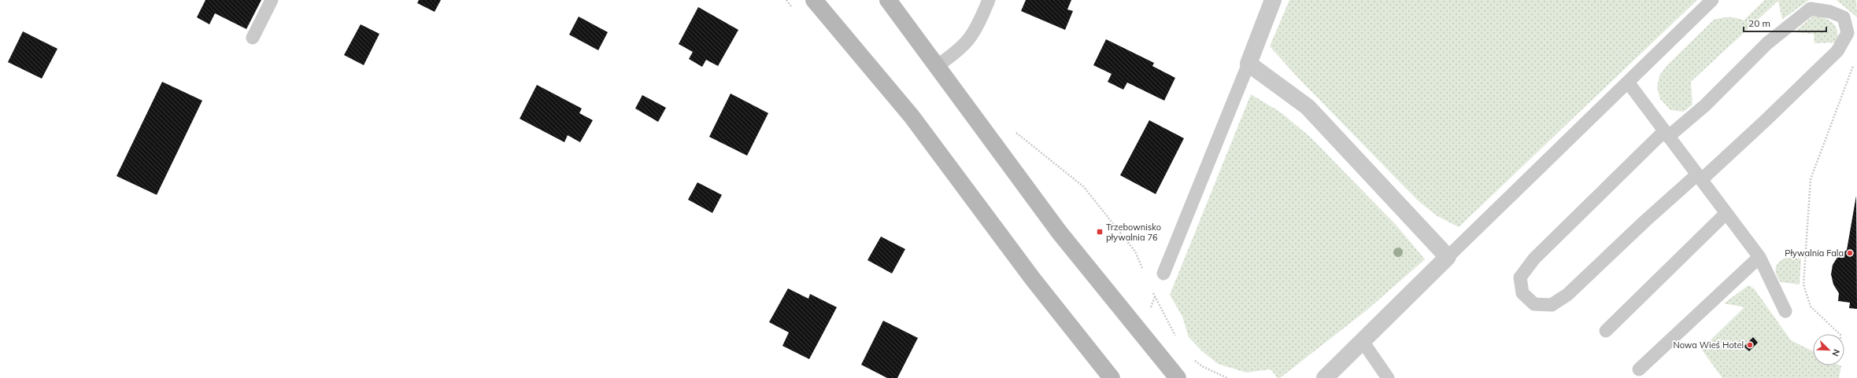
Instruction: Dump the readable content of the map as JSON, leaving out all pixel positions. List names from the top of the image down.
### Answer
{
  "places": {
    "transit": ["Trzebownisko pływalnia 76"],
    "other": ["Pływalnia Fala", "Nowa Wieś Hotel"]
  },
  "scale_bar": "20 m",
  "north": "bottom right"
}
